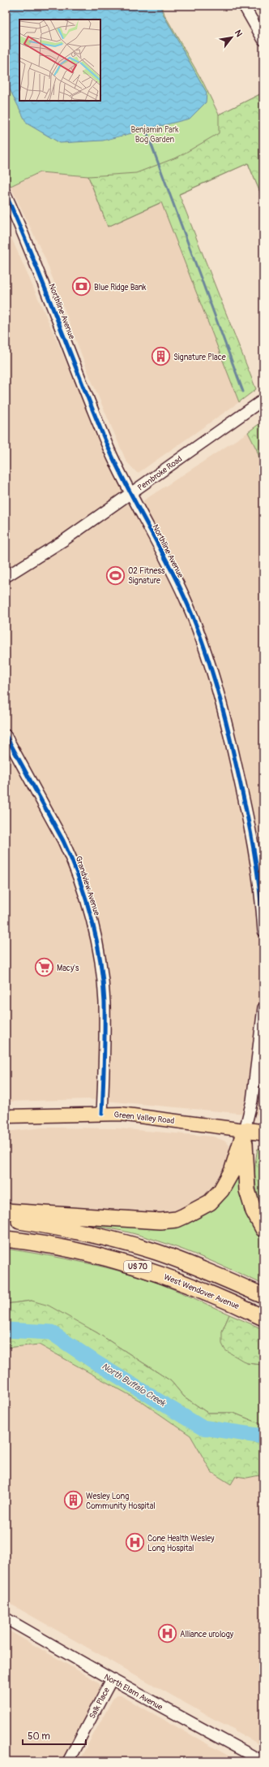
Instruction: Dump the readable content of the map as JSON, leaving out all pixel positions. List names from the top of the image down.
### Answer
{
  "streets": {
    "highway": ["Green Valley Road", "US 70", "West Wendover Avenue"],
    "street": [
      "Northline Avenue",
      "Pembroke Road",
      "Grandview Avenue",
      "North Elam Avenue",
      "Salk Place"
    ]
  },
  "crossings": [
    ["Northline Avenue", "Pembroke Road"],
    ["Grandview Avenue", "Green Valley Road"],
    ["North Elam Avenue", "Salk Place"]
  ],
  "water": ["North Buffalo Creek"],
  "parks": ["Benjamin Park Bog Garden"],
  "places": {
    "bank": ["Blue Ridge Bank"],
    "building": ["Signature Place", "Wesley Long Community Hospital"],
    "sports": ["O2 Fitness Signature"],
    "supermarket": ["Macy's"],
    "hospital": ["Cone Health Wesley Long Hospital", "Alliance urology"]
  },
  "scale_bar": "50 m",
  "north": "top right"
}
